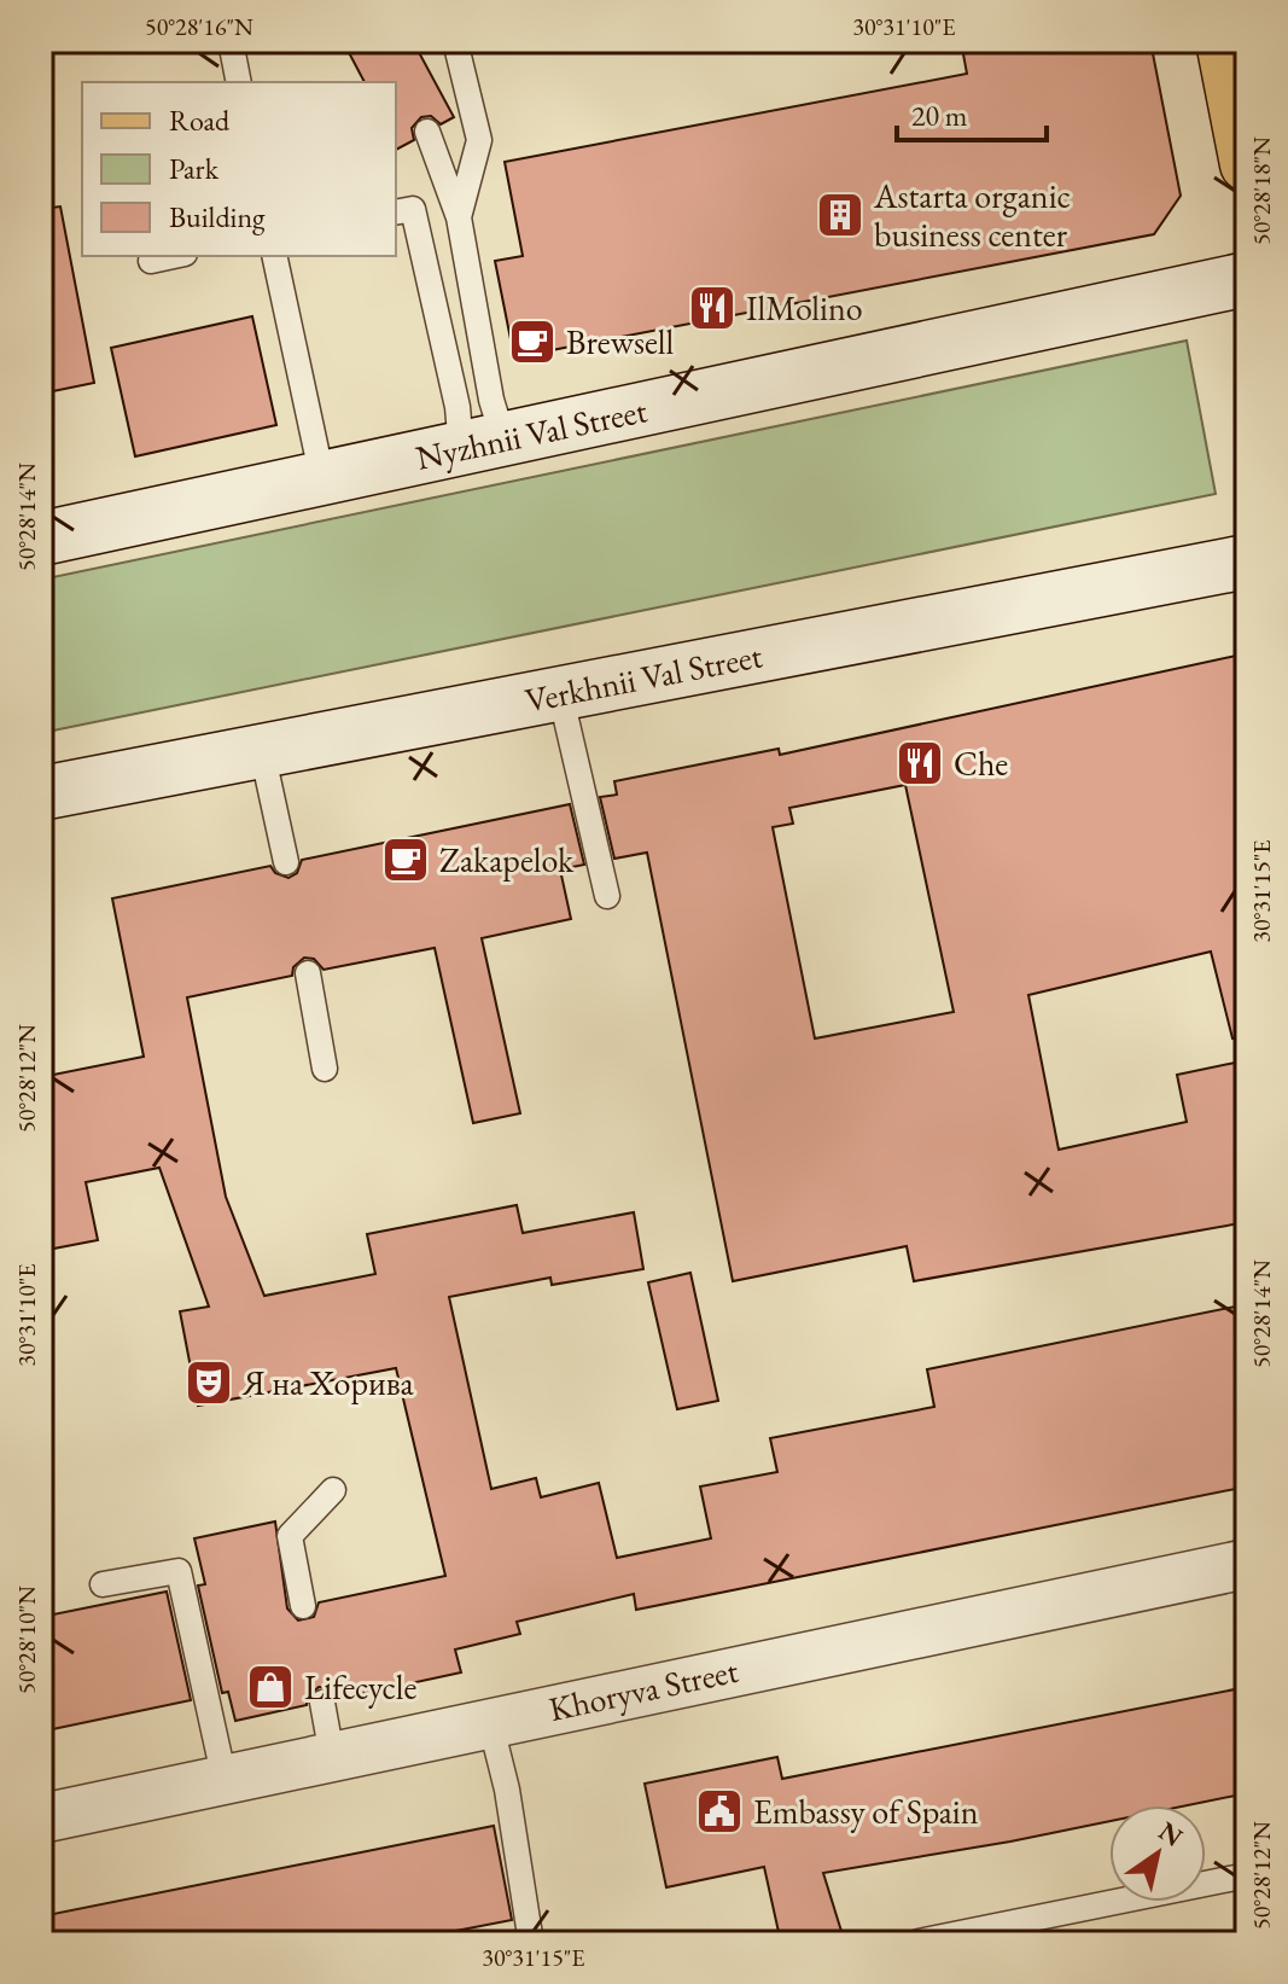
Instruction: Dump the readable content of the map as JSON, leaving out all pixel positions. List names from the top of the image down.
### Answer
{
  "streets": {
    "main road": ["Nyzhnii Val Street", "Verkhnii Val Street"],
    "street": ["Khoryva Street"]
  },
  "places": {
    "building": ["Astarta organic business center"],
    "restaurant": ["IlMolino", "Che"],
    "cafe": ["Brewsell", "Zakapelok"],
    "theatre": ["Я на Хорива"],
    "shop": ["Lifecycle"],
    "public building": ["Embassy of Spain"]
  },
  "legend": ["Road", "Park", "Building"],
  "scale_bar": "20 m",
  "north": "top right",
  "coordinates": [
    "50°28'16\"N",
    "30°31'10\"E",
    "50°28'18\"N",
    "50°28'14\"N",
    "30°31'15\"E",
    "50°28'12\"N",
    "50°28'10\"N"
  ]
}
